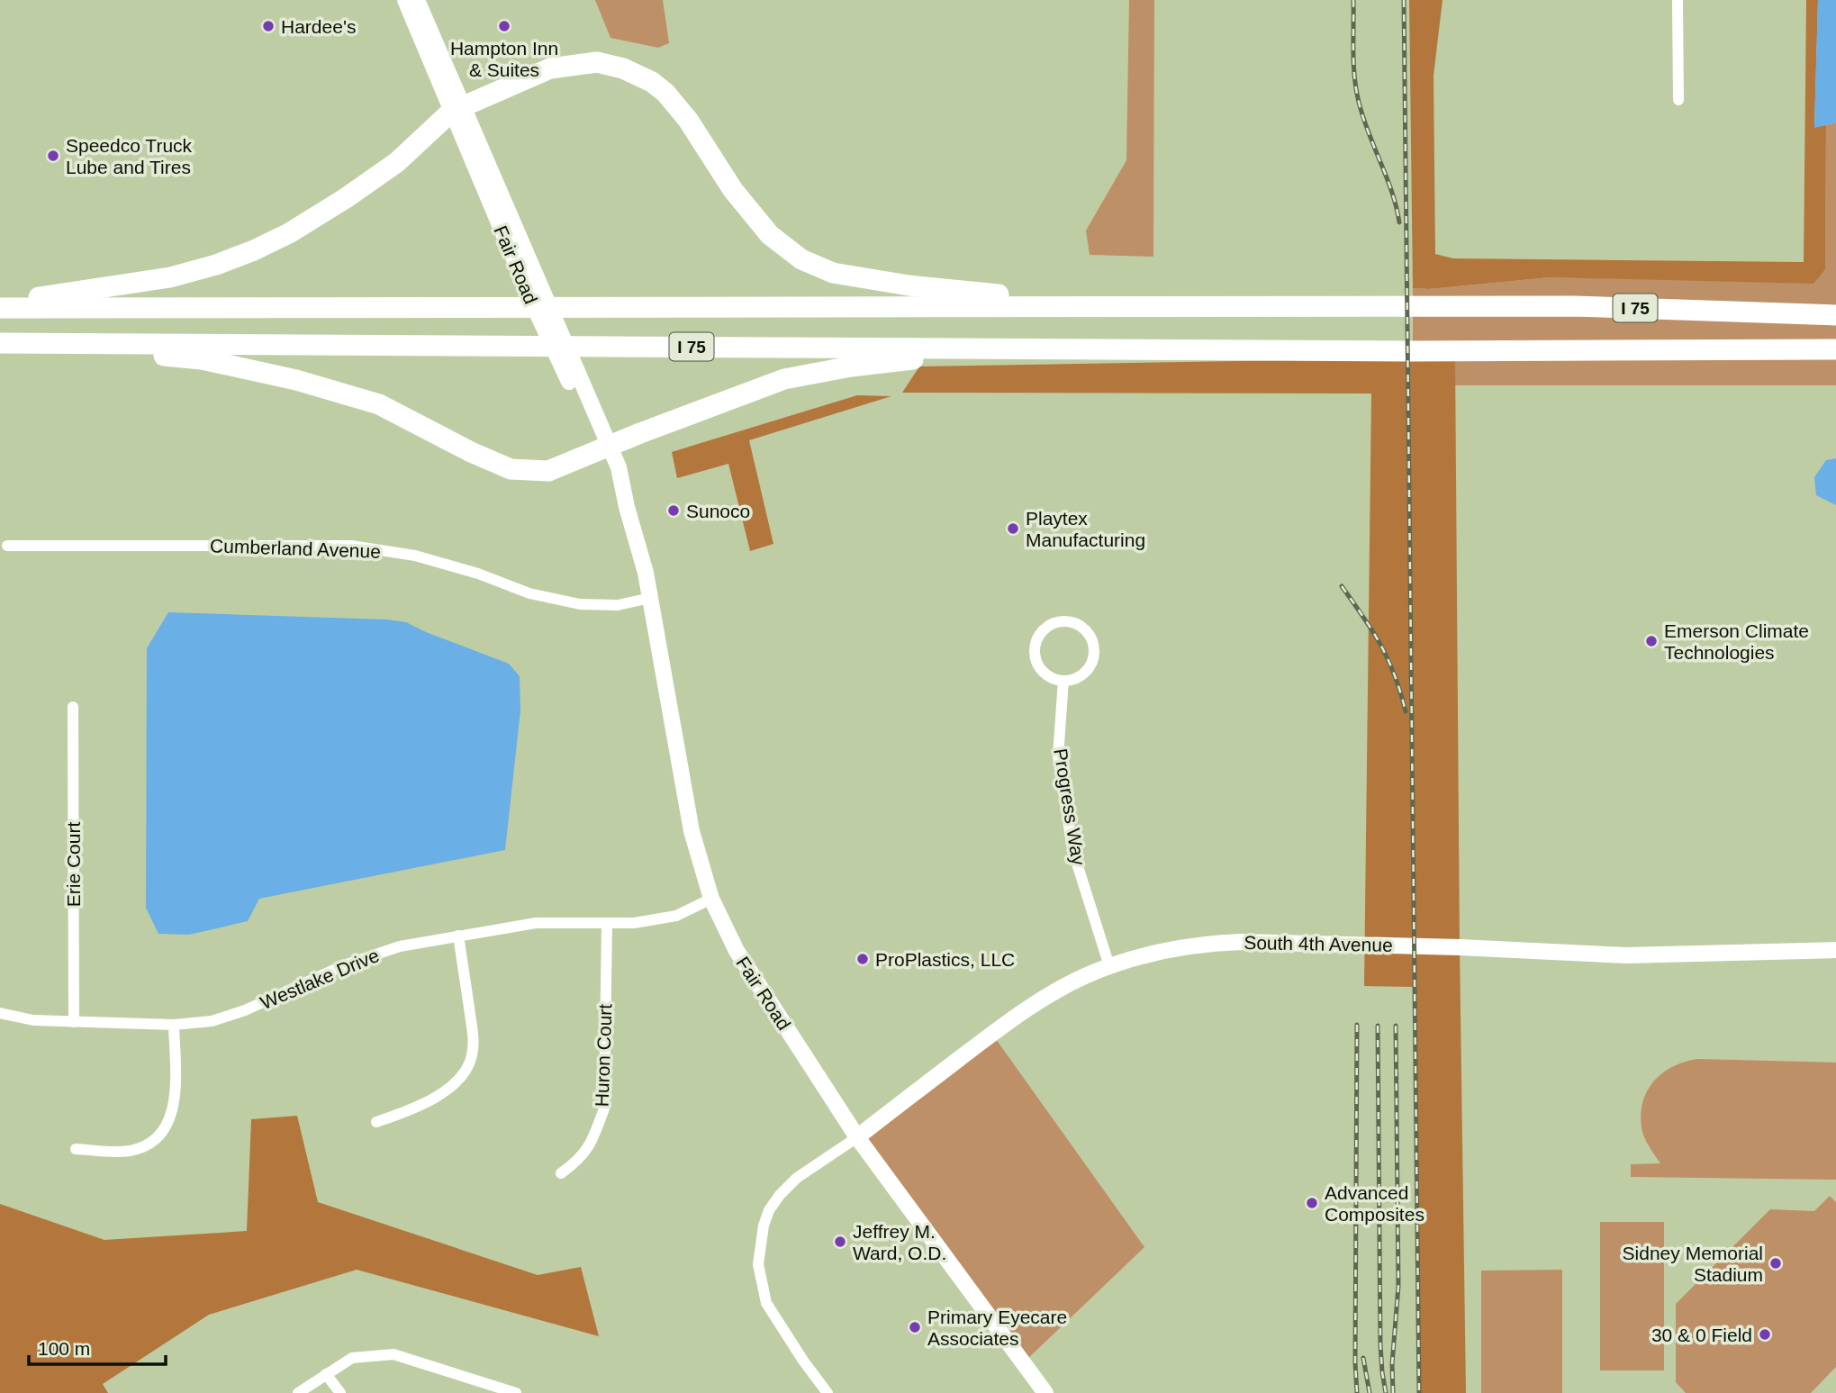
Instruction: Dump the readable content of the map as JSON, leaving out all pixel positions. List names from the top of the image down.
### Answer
{
  "streets": {
    "highway": ["I 75"],
    "main road": ["Fair Road", "South 4th Avenue"],
    "street": [
      "Cumberland Avenue",
      "Progress Way",
      "Erie Court",
      "Westlake Drive",
      "Huron Court"
    ]
  },
  "crossings": [
    ["Fair Road", "Cumberland Avenue"],
    ["Fair Road", "South 4th Avenue"],
    ["Fair Road", "Westlake Drive"],
    ["Progress Way", "South 4th Avenue"],
    ["Erie Court", "Westlake Drive"],
    ["Westlake Drive", "Huron Court"]
  ],
  "places": [
    "Hardee's",
    "Hampton Inn & Suites",
    "Speedco Truck Lube and Tires",
    "Sunoco",
    "Playtex Manufacturing",
    "Emerson Climate Technologies",
    "ProPlastics, LLC",
    "Advanced Composites",
    "Jeffrey M. Ward, O.D.",
    "Sidney Memorial Stadium",
    "Primary Eyecare Associates",
    "30 & 0 Field"
  ],
  "scale_bar": "100 m"
}
